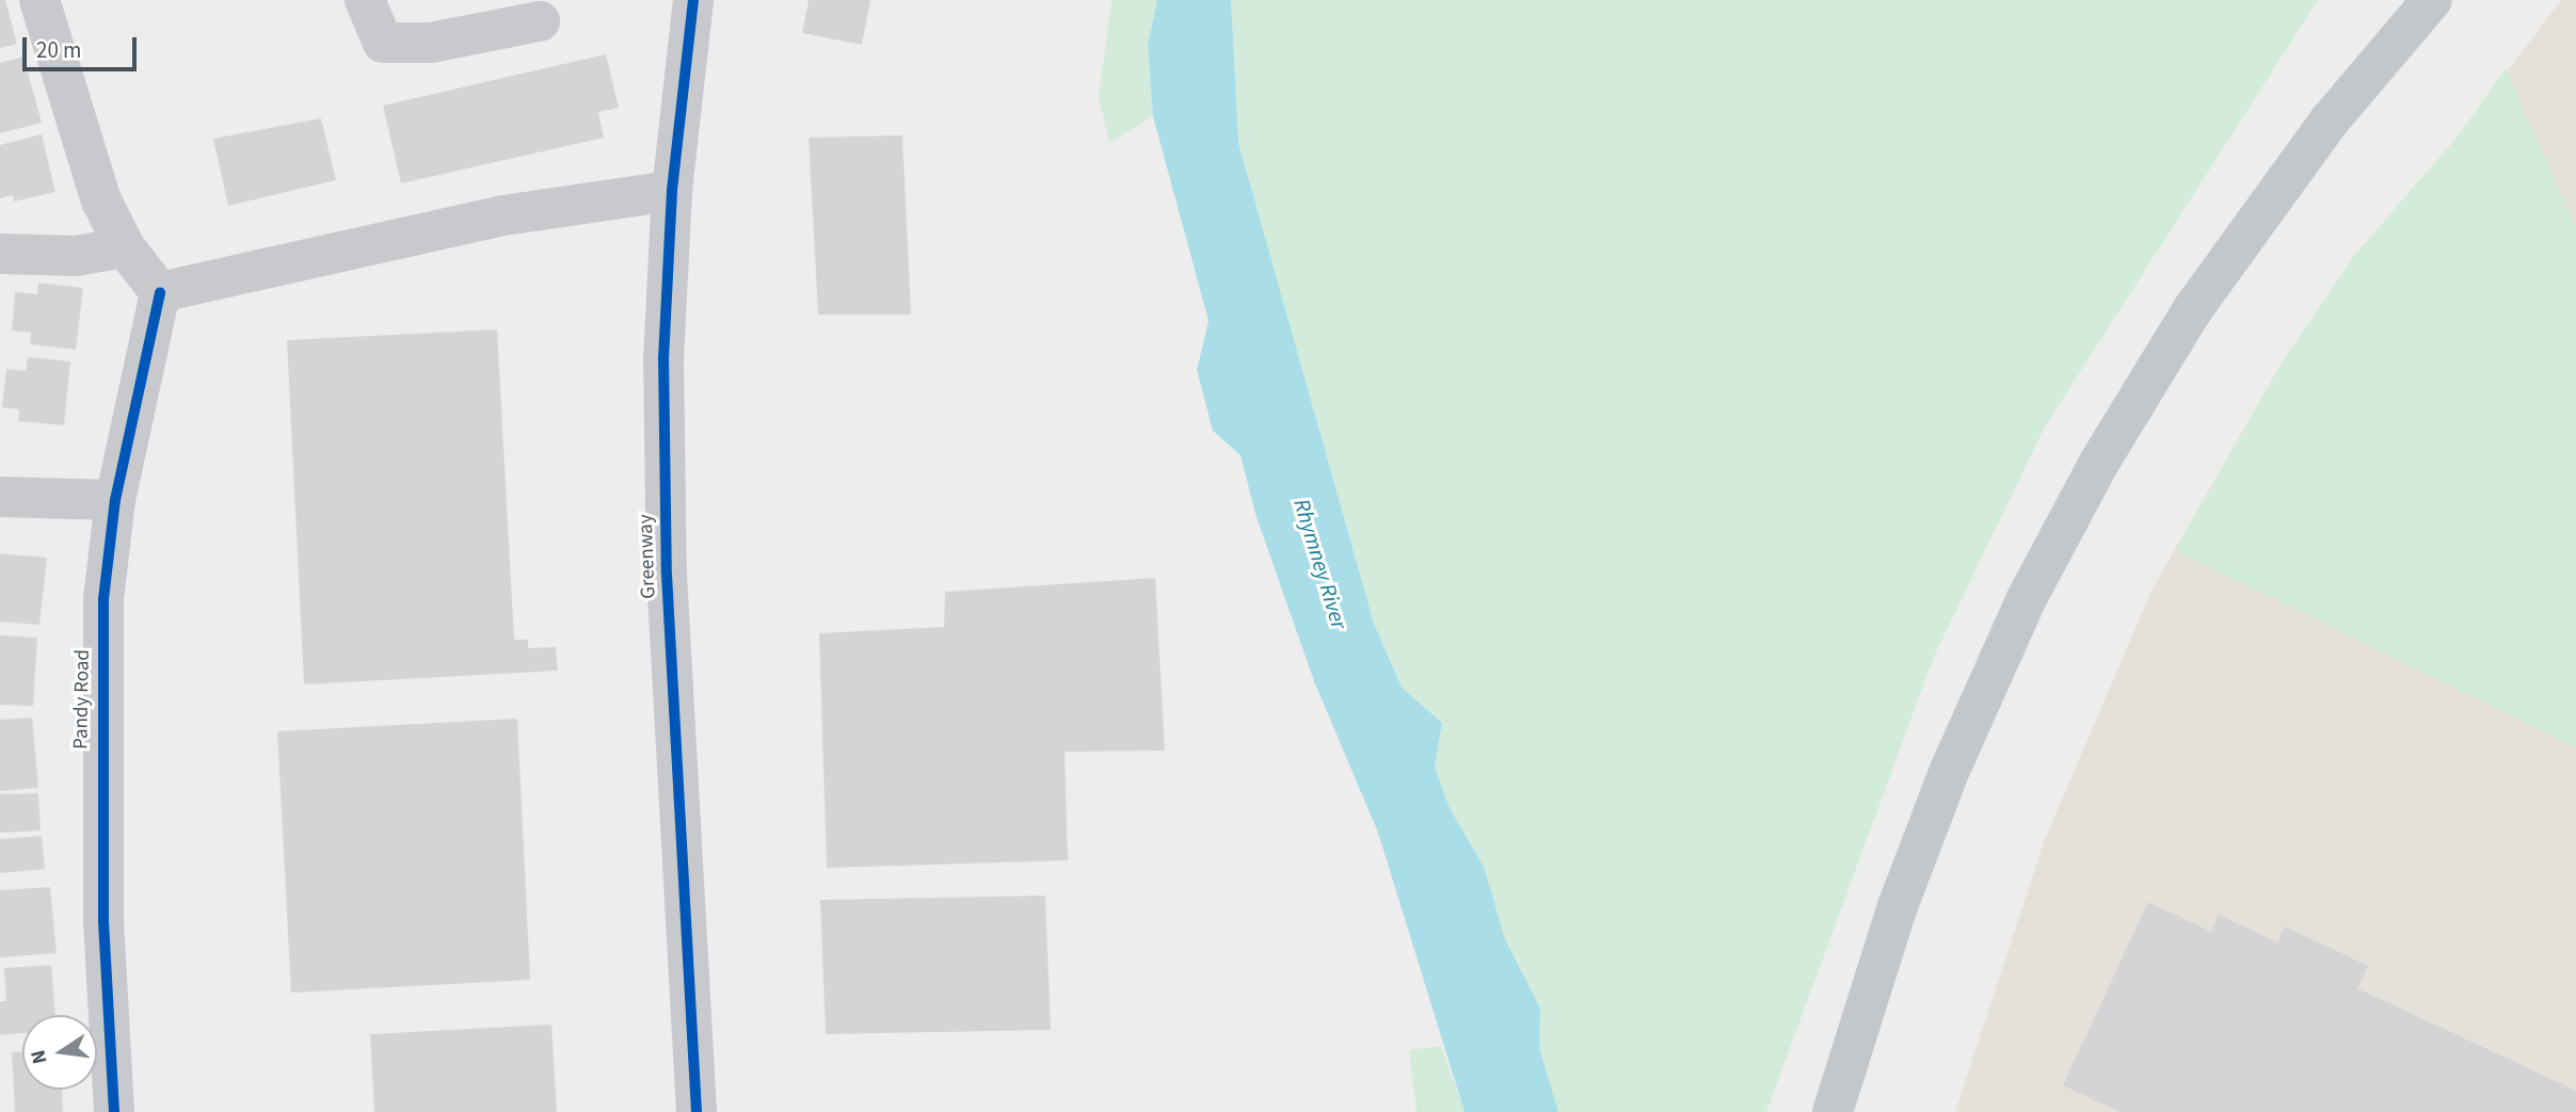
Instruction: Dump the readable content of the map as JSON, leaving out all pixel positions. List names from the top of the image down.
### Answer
{
  "streets": {
    "street": ["Greenway", "Pandy Road"]
  },
  "water": ["Rhymney River"],
  "scale_bar": "20 m",
  "north": "left"
}
